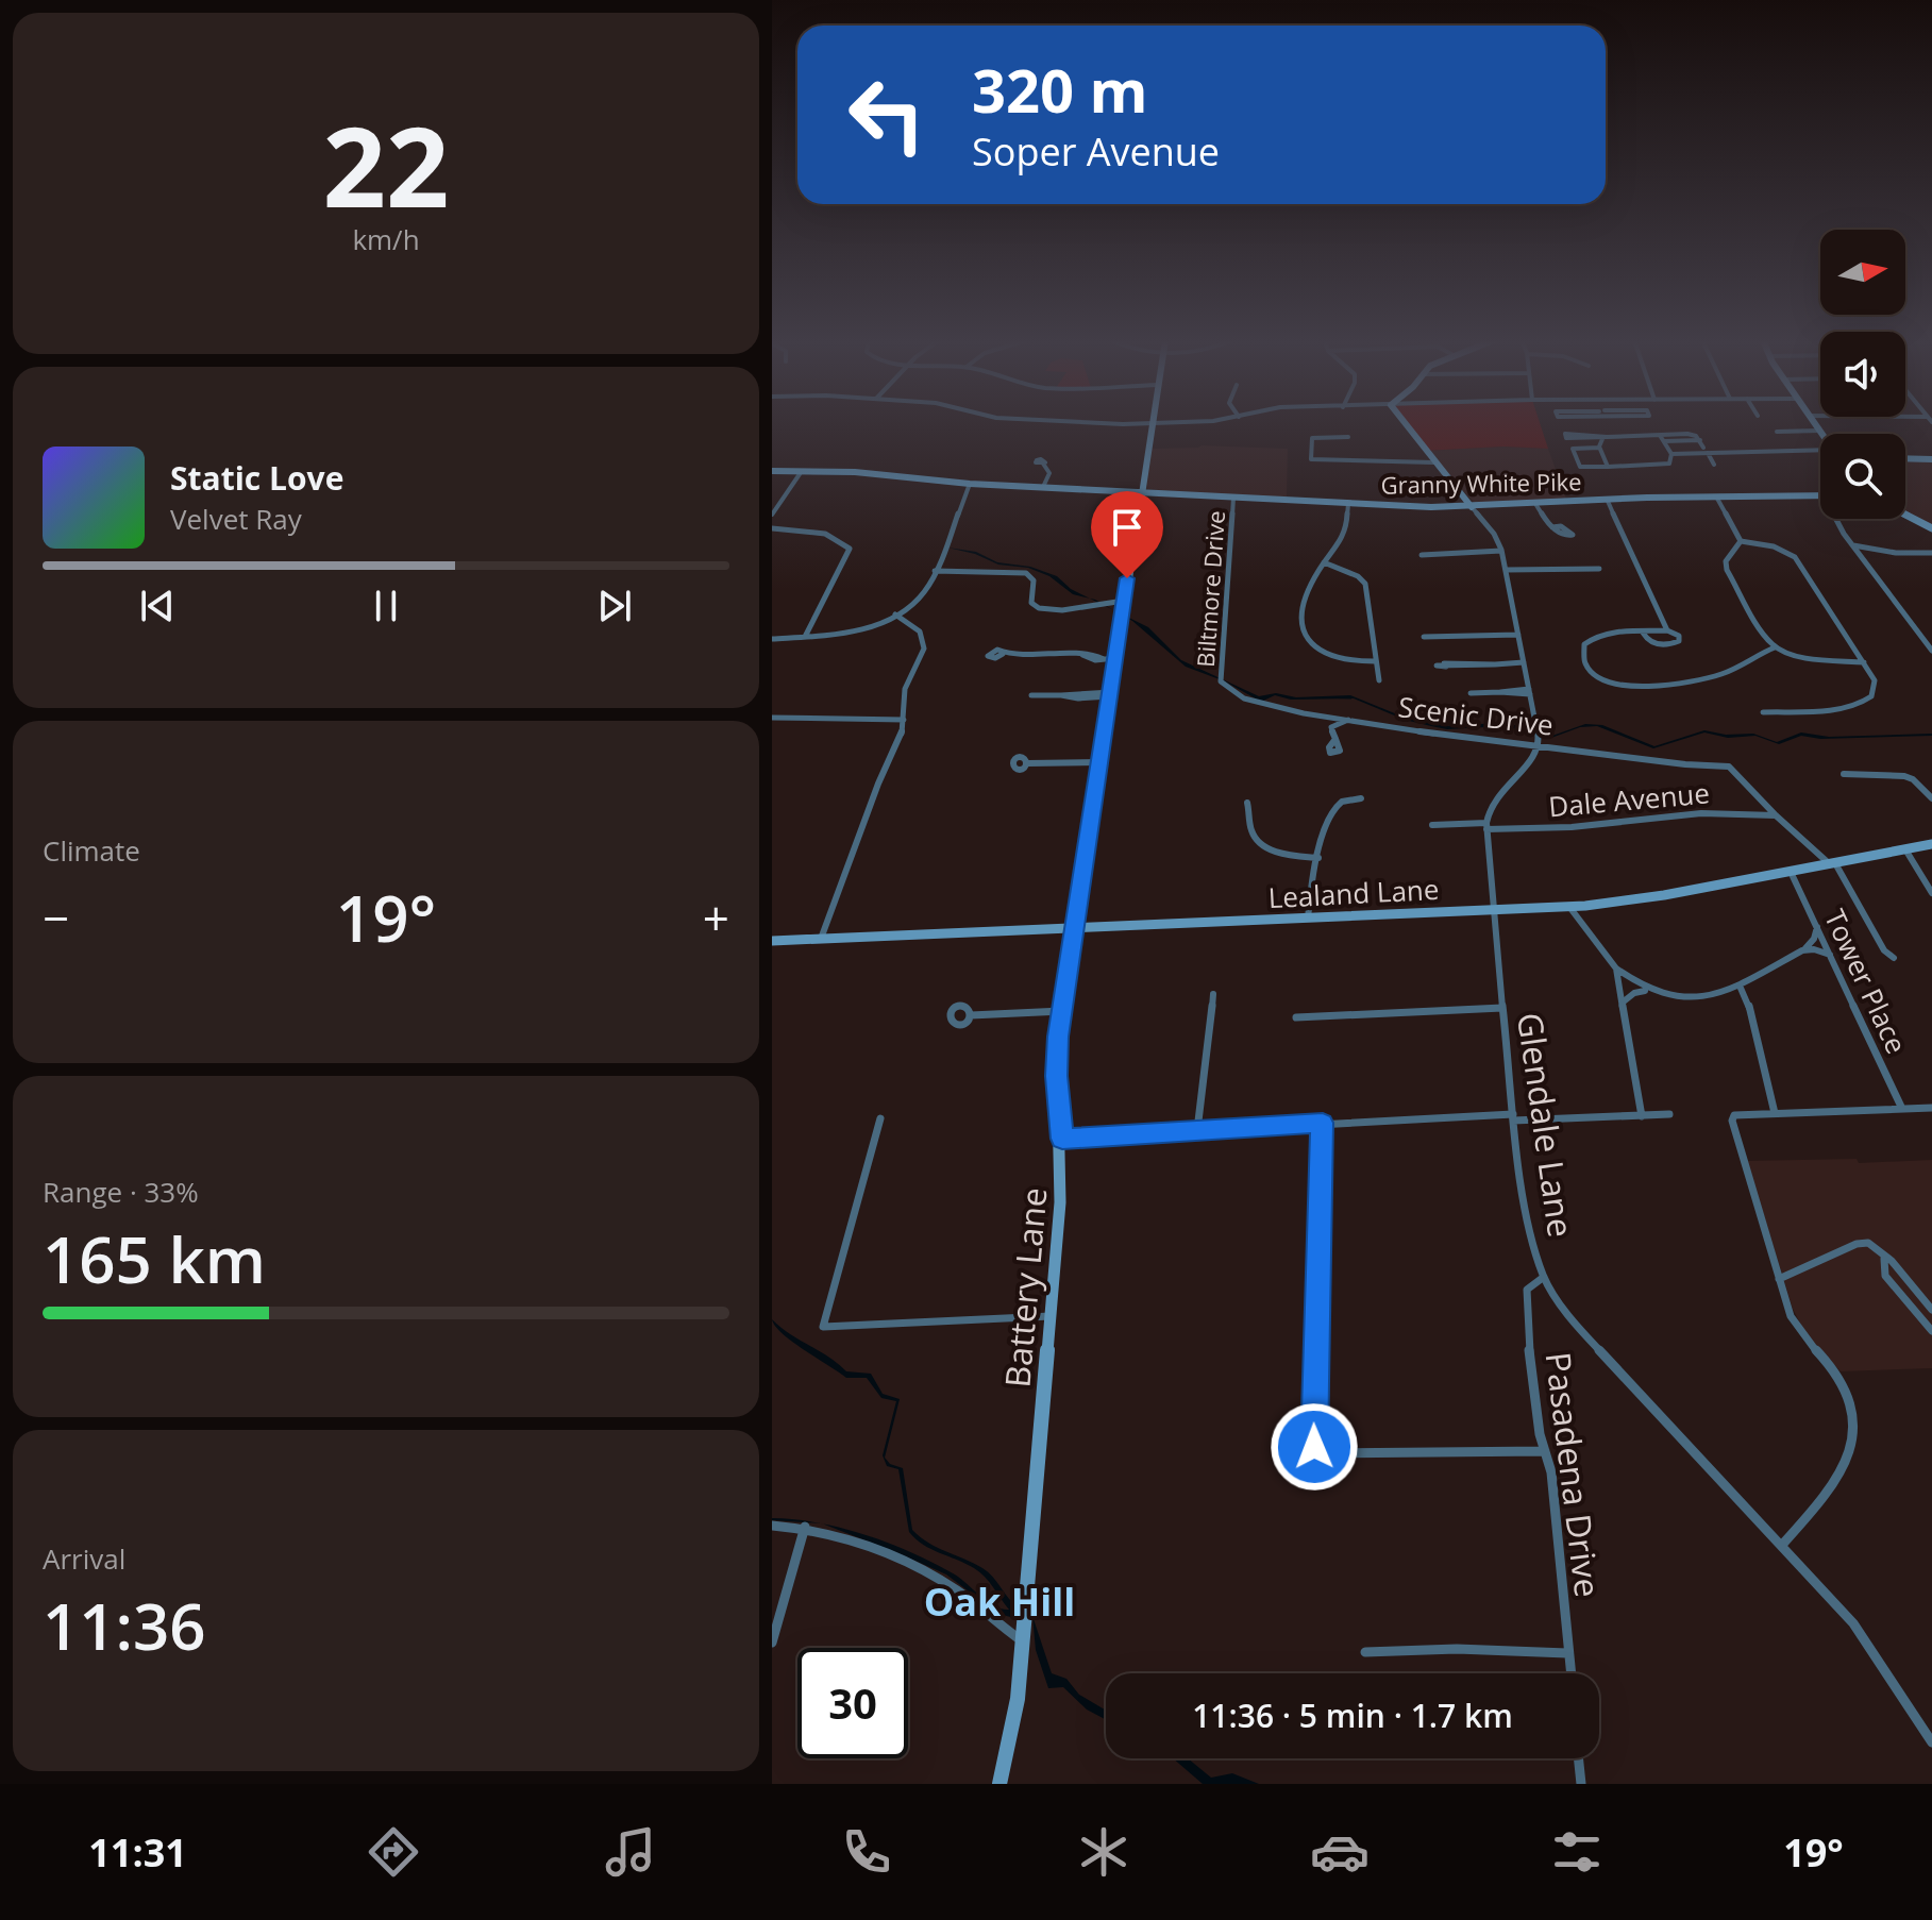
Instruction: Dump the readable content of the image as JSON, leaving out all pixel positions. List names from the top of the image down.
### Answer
{
  "streets": {
    "main road": ["Granny White Pike", "Lealand Lane", "Battery Lane"],
    "street": [
      "Biltmore Drive",
      "Scenic Drive",
      "Dale Avenue",
      "Tower Place",
      "Glendale Lane",
      "Pasadena Drive"
    ]
  },
  "crossings": [
    ["Granny White Pike", "Biltmore Drive"],
    ["Granny White Pike", "Battery Lane"],
    ["Biltmore Drive", "Scenic Drive"],
    ["Scenic Drive", "Dale Avenue"],
    ["Dale Avenue", "Glendale Lane"],
    ["Lealand Lane", "Tower Place"],
    ["Lealand Lane", "Glendale Lane"],
    ["Lealand Lane", "Battery Lane"],
    ["Glendale Lane", "Pasadena Drive"]
  ],
  "districts": ["Oak Hill"],
  "north": "right",
  "page": {
    "tile": [
      ["22", "km/h"],
      "Climate",
      ["Range · 33%", "165 km"],
      ["Arrival", "11:36"]
    ],
    "turn": ["320 m", "Soper Avenue"],
    "song": ["Static Love", "Velvet Ray"],
    "heat": ["−", "19°", "+"],
    "limit": "30",
    "trip": "11:36 · 5 min · 1.7 km",
    "tabs": ["11:31", "19°"]
  }
}
